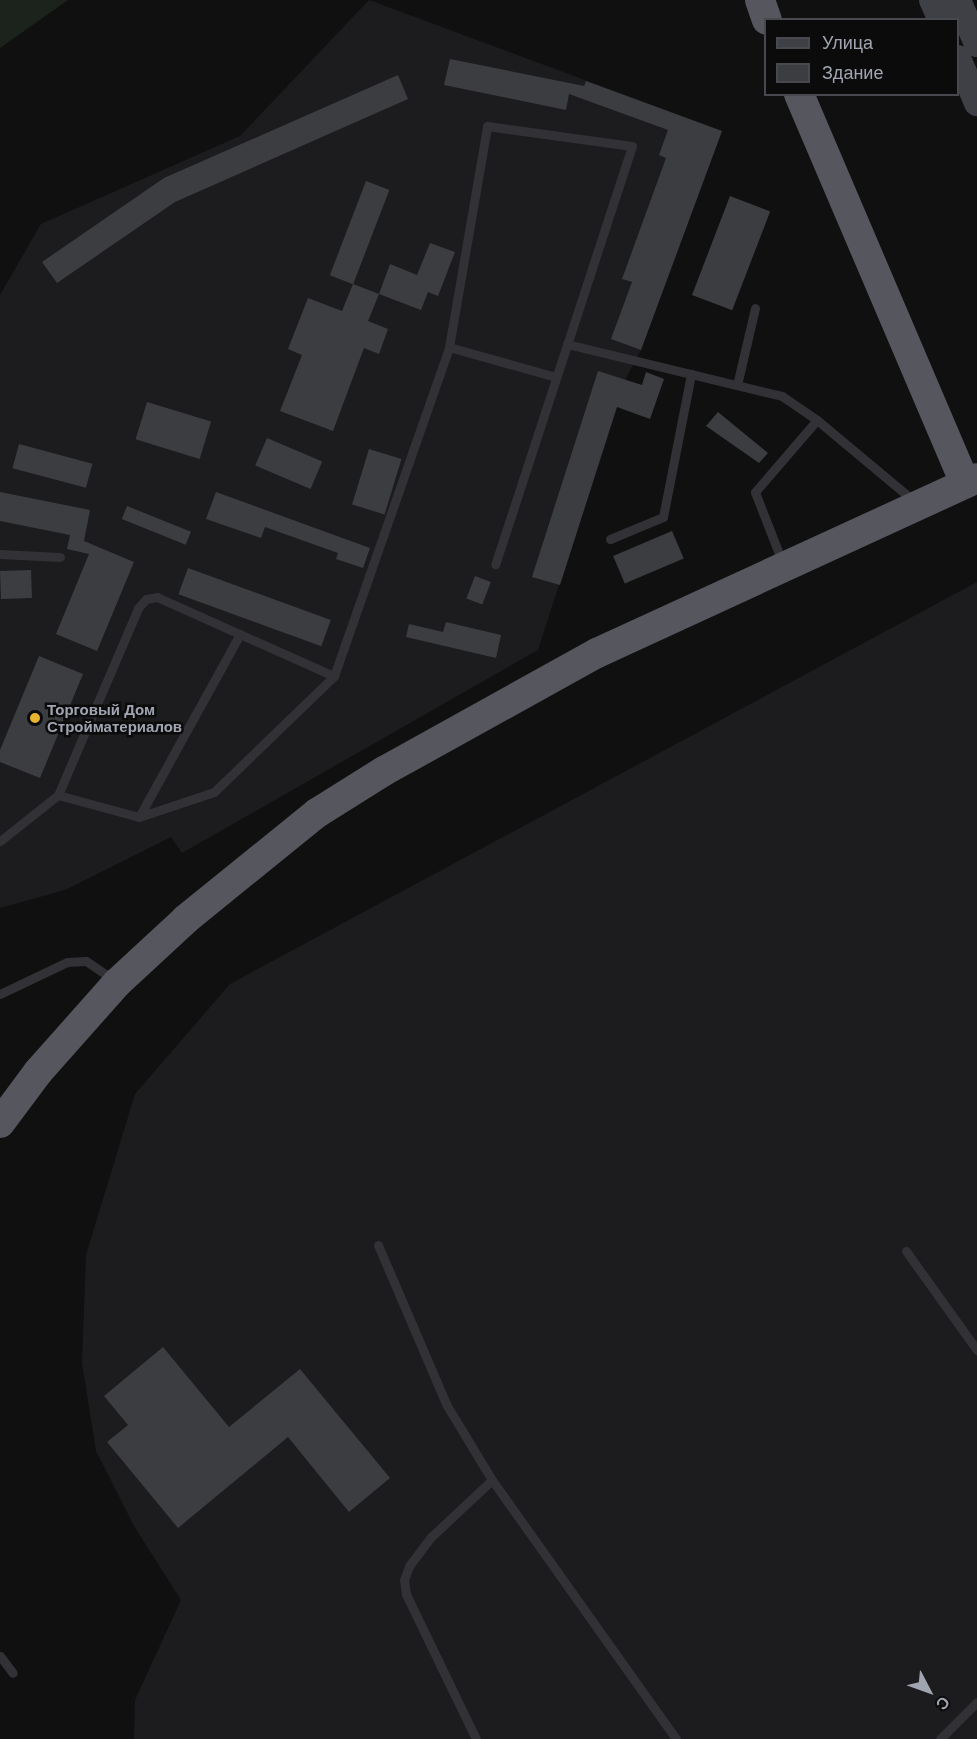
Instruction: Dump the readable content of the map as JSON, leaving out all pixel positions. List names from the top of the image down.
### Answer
{
  "places": ["Торговый Дом Стройматериалов"],
  "legend": ["Улица", "Здание"],
  "north": "bottom right"
}
